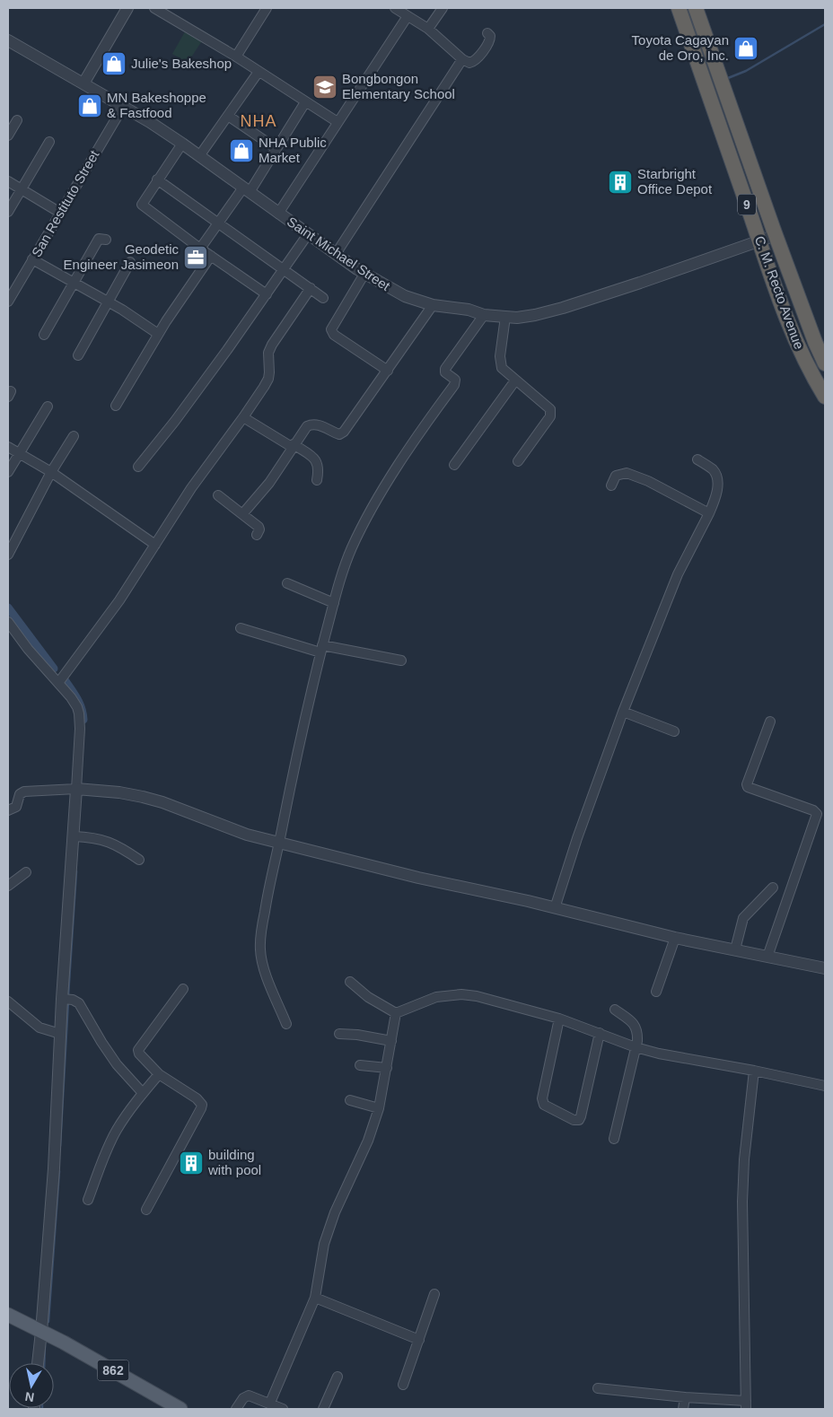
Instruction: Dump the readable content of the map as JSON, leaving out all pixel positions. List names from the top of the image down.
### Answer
{
  "streets": {
    "highway": ["9", "C. M. Recto Avenue"],
    "main road": ["862"],
    "street": ["San Restituto Street", "Saint Michael Street"]
  },
  "crossings": [
    ["San Restituto Street", "Saint Michael Street"],
    ["Saint Michael Street", "C. M. Recto Avenue"]
  ],
  "districts": ["NHA"],
  "places": {
    "shop": [
      "Toyota Cagayan de Oro, Inc.",
      "Julie's Bakeshop",
      "MN Bakeshoppe & Fastfood",
      "NHA Public Market"
    ],
    "school or university": ["Bongbongon Elementary School"],
    "building": ["Starbright Office Depot", "building with pool"],
    "office": ["Geodetic Engineer Jasimeon"]
  },
  "north": "bottom"
}
